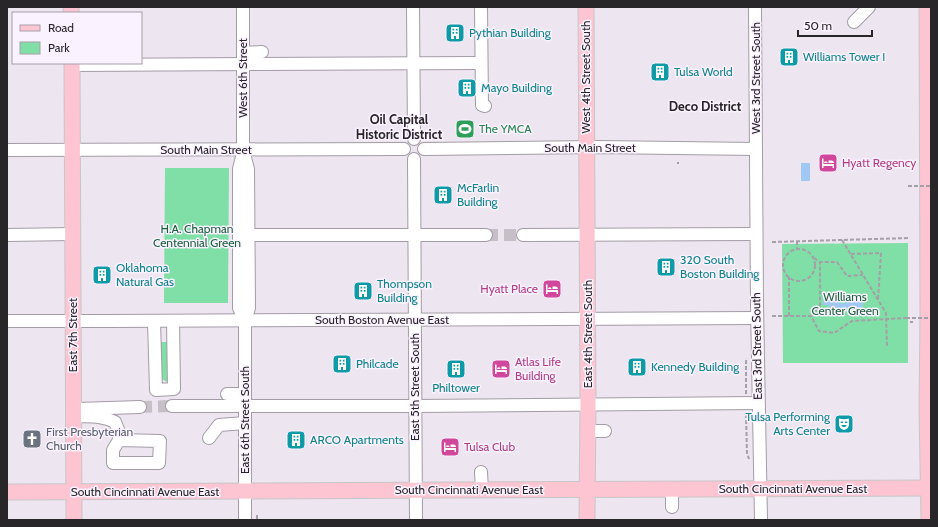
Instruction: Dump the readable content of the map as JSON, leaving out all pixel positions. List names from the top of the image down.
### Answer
{
  "streets": {
    "main road": [
      "West 4th Street South",
      "East 4th Street South",
      "East 7th Street",
      "South Cincinnati Avenue East"
    ],
    "street": [
      "West 6th Street",
      "West 3rd Street South",
      "South Main Street",
      "South Boston Avenue East",
      "East 3rd Street South",
      "East 5th Street South",
      "East 6th Street South"
    ]
  },
  "crossings": [
    ["West 4th Street South", "South Main Street"],
    ["West 4th Street South", "East 4th Street South"],
    ["West 6th Street", "South Main Street"],
    ["West 6th Street", "East 6th Street South"],
    ["West 3rd Street South", "South Main Street"],
    ["West 3rd Street South", "East 3rd Street South"],
    ["South Main Street", "East 4th Street South"],
    ["South Main Street", "East 7th Street"],
    ["South Main Street", "East 3rd Street South"],
    ["South Main Street", "East 5th Street South"],
    ["South Main Street", "East 6th Street South"],
    ["South Boston Avenue East", "East 4th Street South"],
    ["South Boston Avenue East", "East 7th Street"],
    ["South Boston Avenue East", "East 3rd Street South"],
    ["South Boston Avenue East", "East 5th Street South"],
    ["South Boston Avenue East", "East 6th Street South"],
    ["East 4th Street South", "South Cincinnati Avenue East"],
    ["East 7th Street", "South Cincinnati Avenue East"],
    ["East 3rd Street South", "South Cincinnati Avenue East"],
    ["East 5th Street South", "South Cincinnati Avenue East"],
    ["East 6th Street South", "South Cincinnati Avenue East"]
  ],
  "districts": ["Deco District", "Oil Capital Historic District"],
  "parks": ["H.A. Chapman Centennial Green", "Williams Center Green"],
  "places": {
    "building": [
      "Pythian Building",
      "Williams Tower I",
      "Tulsa World",
      "Mayo Building",
      "McFarlin Building",
      "320 South Boston Building",
      "Oklahoma Natural Gas",
      "Thompson Building",
      "Philcade",
      "Kennedy Building",
      "Philtower",
      "ARCO Apartments"
    ],
    "sports": ["The YMCA"],
    "hotel": [
      "Hyatt Regency",
      "Hyatt Place",
      "Atlas Life Building",
      "Tulsa Club"
    ],
    "theatre": ["Tulsa Performing Arts Center"],
    "church": ["First Presbyterian Church"]
  },
  "legend": ["Road", "Park"],
  "scale_bar": "50 m"
}
